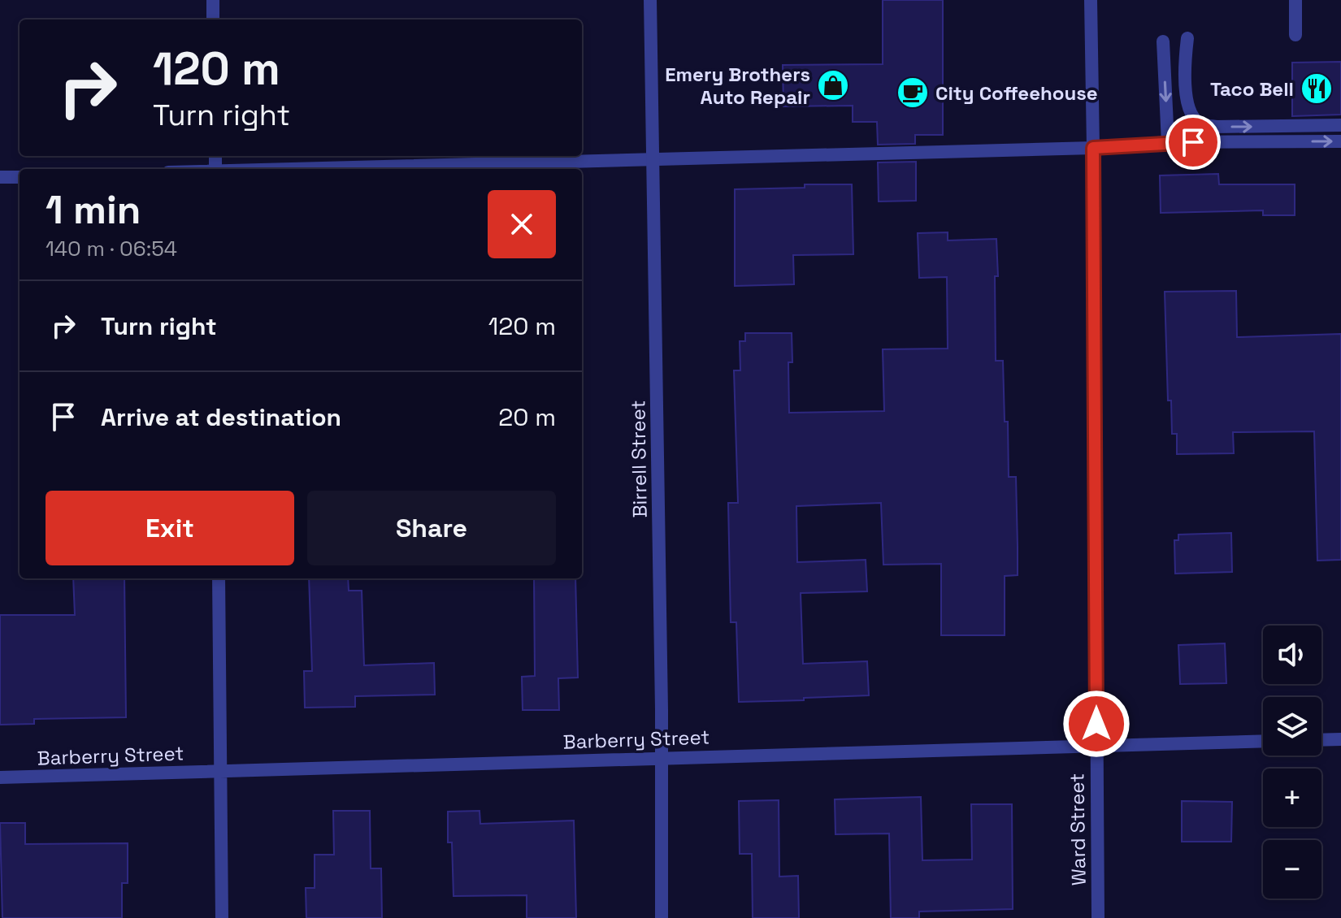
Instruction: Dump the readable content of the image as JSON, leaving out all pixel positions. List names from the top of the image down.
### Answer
{
  "streets": {
    "street": ["Birrell Street", "Barberry Street", "Ward Street"]
  },
  "crossings": [
    ["Birrell Street", "Barberry Street"],
    ["Barberry Street", "Ward Street"]
  ],
  "places": {
    "shop": ["Emery Brothers Auto Repair"],
    "restaurant": ["Taco Bell"],
    "cafe": ["City Coffeehouse"]
  },
  "page": {
    "turn": ["120 m", "Turn right"],
    "heading": ["1 min", "140 m · 06:54"],
    "list": [
      {
        "name": "Turn right",
        "value": "120 m"
      },
      {
        "name": "Arrive at destination",
        "value": "20 m"
      }
    ],
    "buttons": ["Exit", "Share"],
    "map_buttons": ["+", "−"]
  }
}
